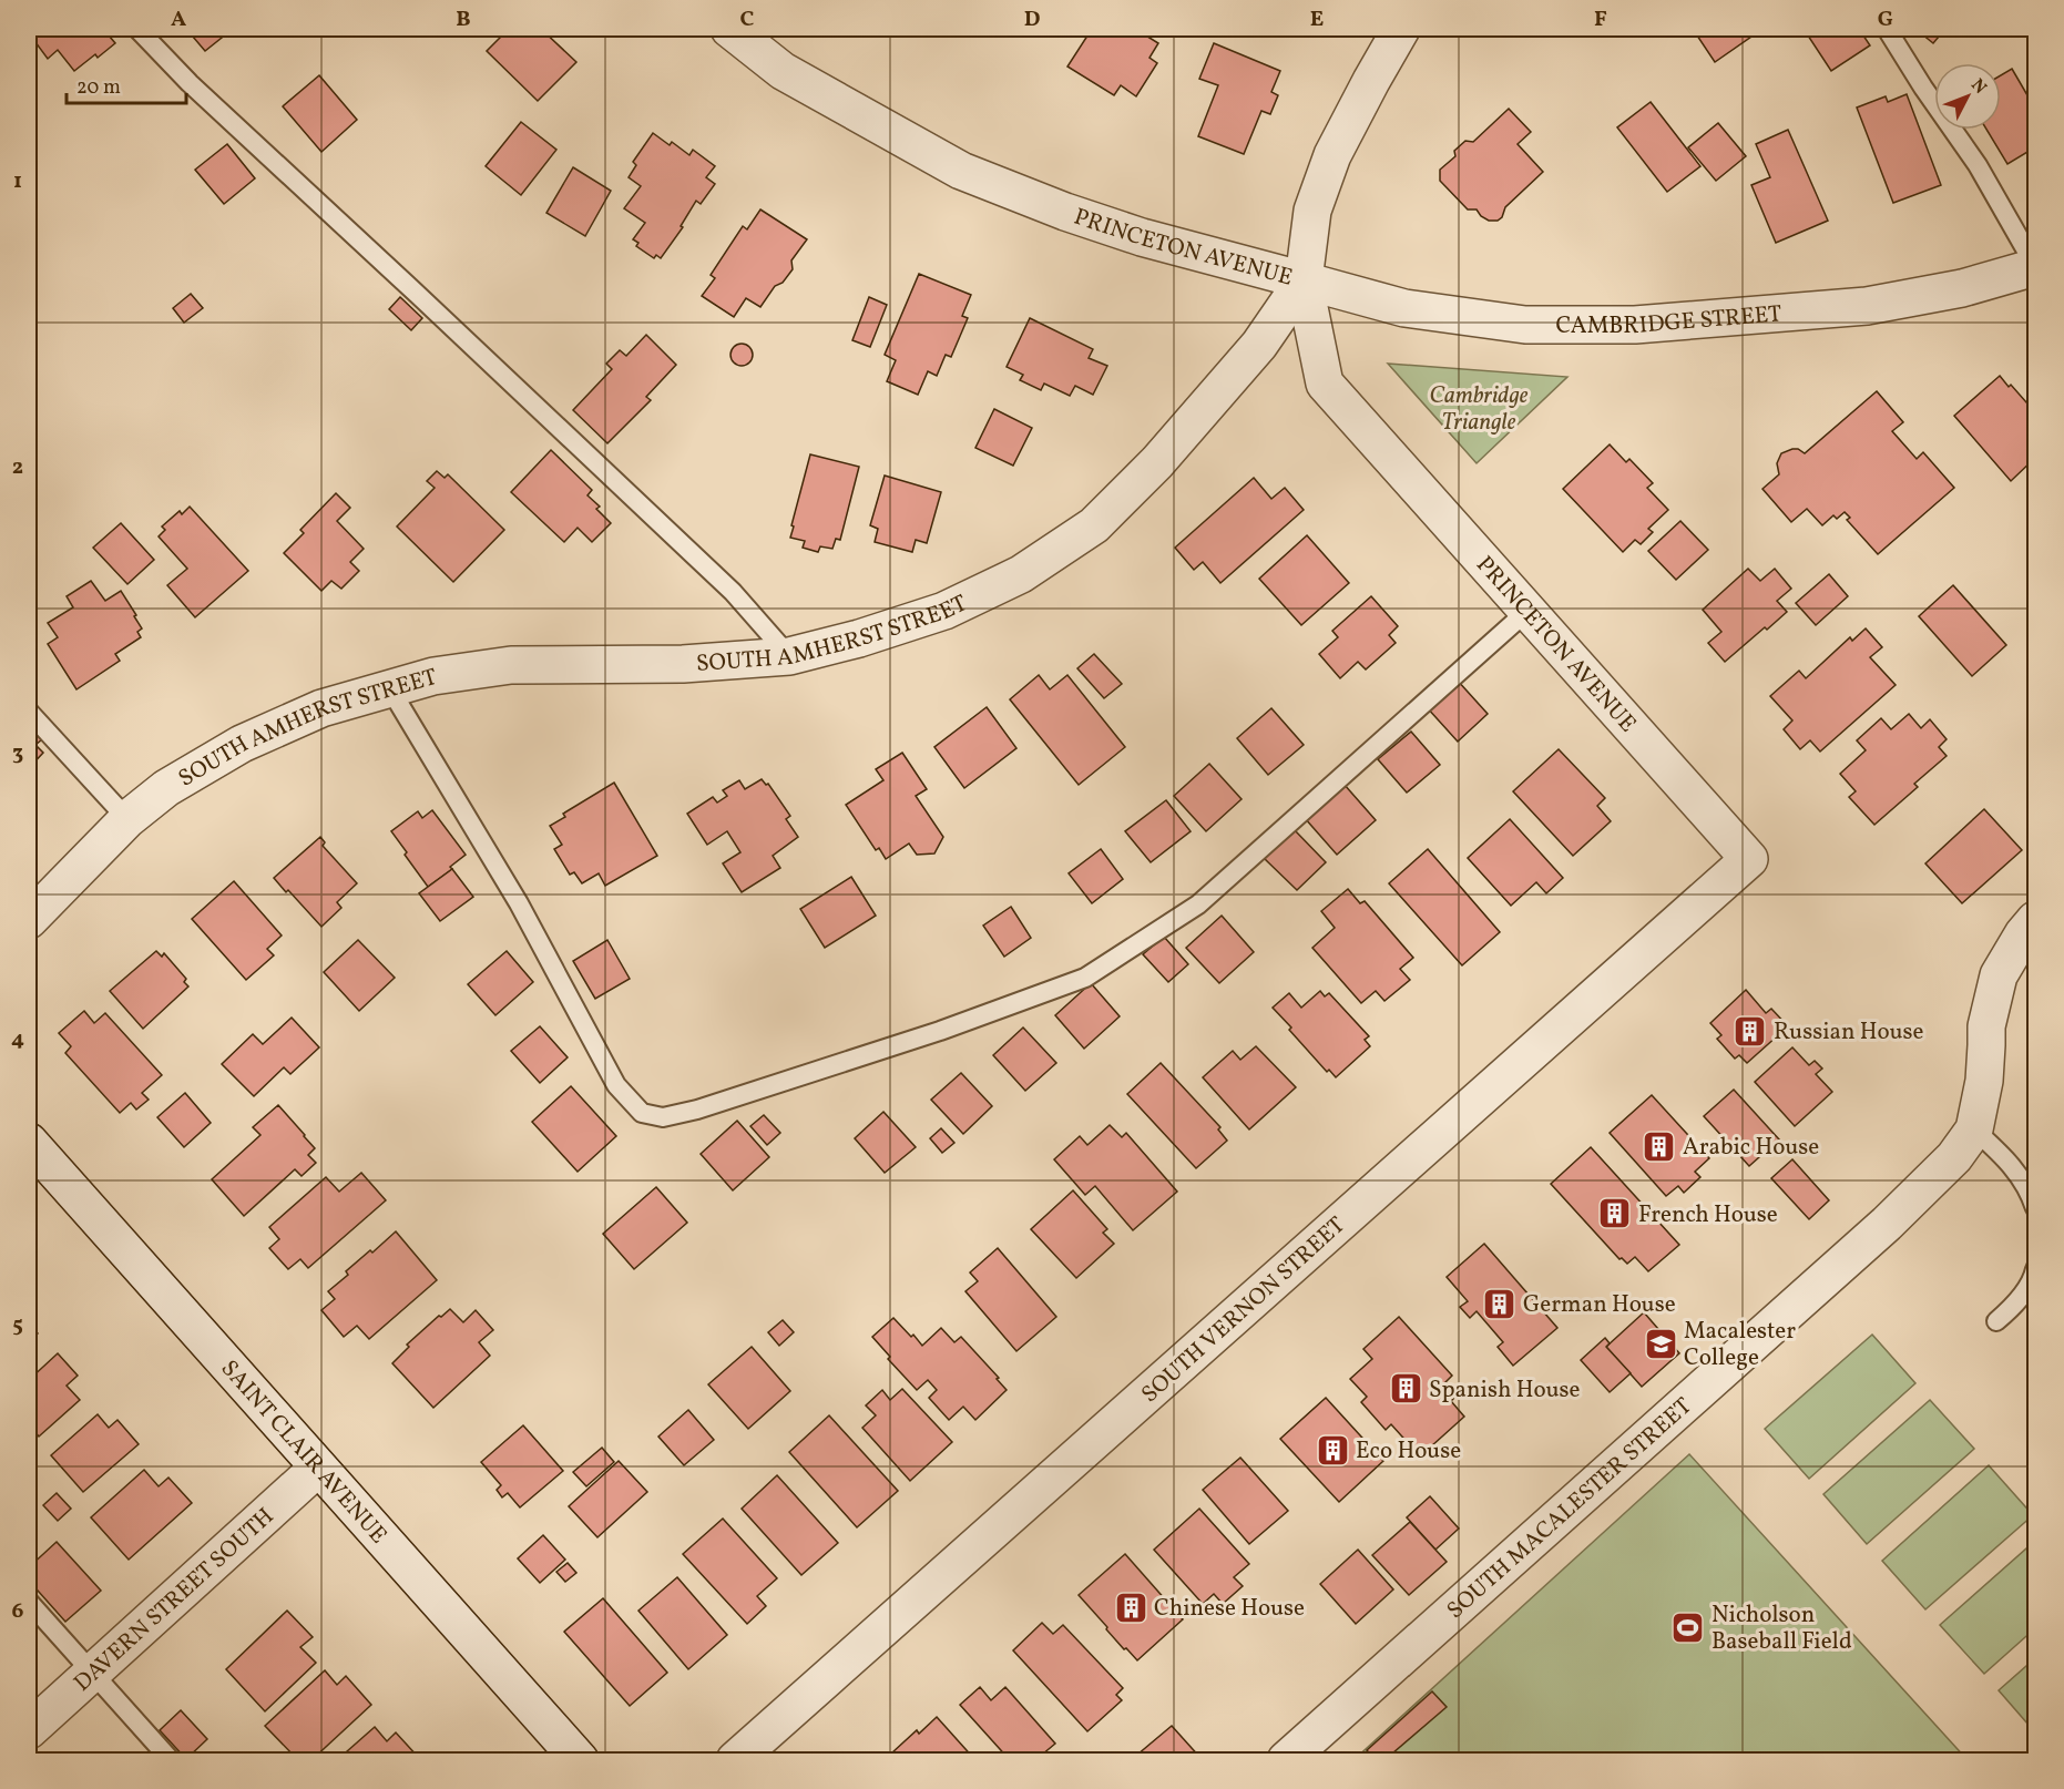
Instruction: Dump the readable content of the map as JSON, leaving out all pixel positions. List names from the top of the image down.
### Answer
{
  "streets": {
    "street": [
      "PRINCETON AVENUE",
      "CAMBRIDGE STREET",
      "SOUTH AMHERST STREET",
      "SOUTH VERNON STREET",
      "SAINT CLAIR AVENUE",
      "SOUTH MACALESTER STREET",
      "DAVERN STREET SOUTH"
    ]
  },
  "crossings": [
    ["PRINCETON AVENUE", "CAMBRIDGE STREET"],
    ["PRINCETON AVENUE", "SOUTH AMHERST STREET"],
    ["PRINCETON AVENUE", "SOUTH VERNON STREET"],
    ["CAMBRIDGE STREET", "SOUTH AMHERST STREET"],
    ["SAINT CLAIR AVENUE", "DAVERN STREET SOUTH"]
  ],
  "parks": ["Cambridge Triangle"],
  "places": {
    "building": [
      "Russian House",
      "Arabic House",
      "French House",
      "German House",
      "Spanish House",
      "Eco House",
      "Chinese House"
    ],
    "school or university": ["Macalester College"],
    "sports": ["Nicholson Baseball Field"]
  },
  "scale_bar": "20 m",
  "north": "top right",
  "grid": {
    "columns": [
      "A",
      "B",
      "C",
      "D",
      "E",
      "F",
      "G"
    ],
    "rows": [
      "1",
      "2",
      "3",
      "4",
      "5",
      "6"
    ]
  }
}
